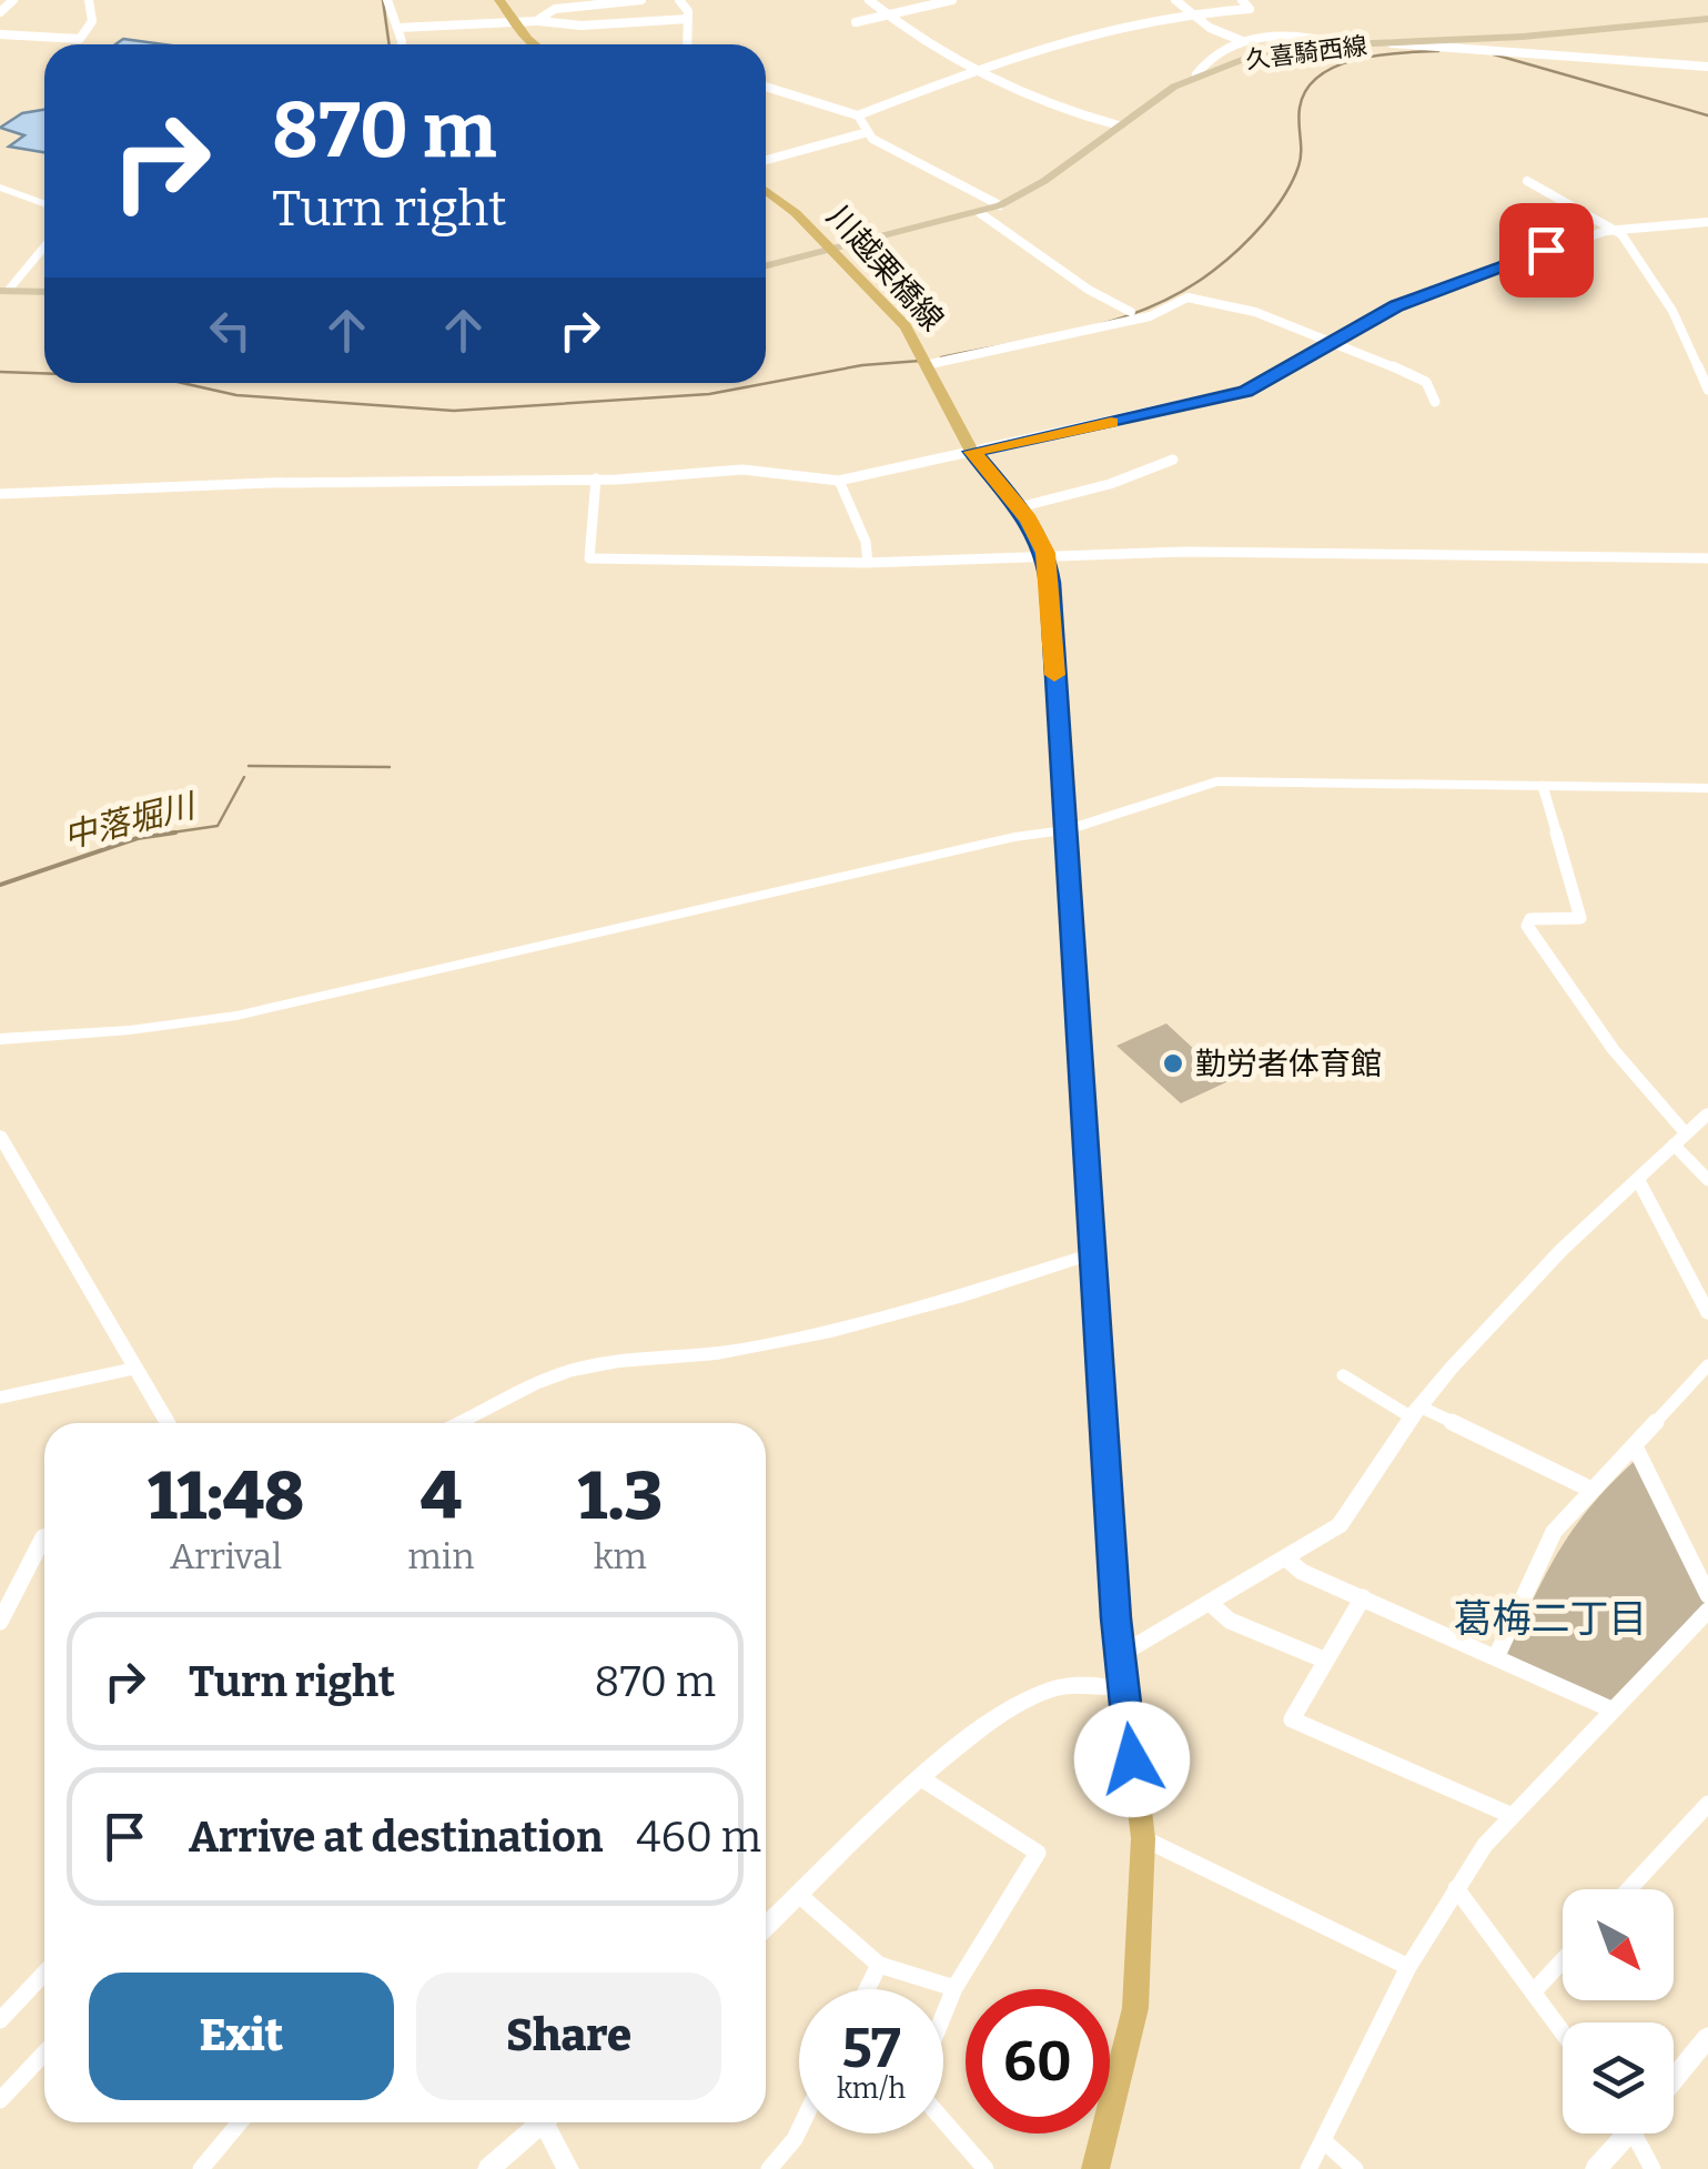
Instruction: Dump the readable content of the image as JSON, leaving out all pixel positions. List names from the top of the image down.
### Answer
{
  "streets": {
    "main road": ["久喜騎西線", "川越栗橋線"]
  },
  "crossings": [
    ["久喜騎西線", "川越栗橋線"]
  ],
  "districts": ["葛梅二丁目"],
  "water": ["中落堀川"],
  "places": ["勤労者体育館"],
  "north": "bottom right",
  "page": {
    "turn": ["870 m", "Turn right"],
    "eta": [
      "11:48",
      "Arrival",
      "4",
      "min",
      "1.3",
      "km"
    ],
    "list": [
      {
        "name": "Turn right",
        "value": "870 m"
      },
      {
        "name": "Arrive at destination",
        "value": "460 m"
      }
    ],
    "buttons": ["Exit", "Share"],
    "speed": "57 km/h",
    "limit": "60"
  }
}
